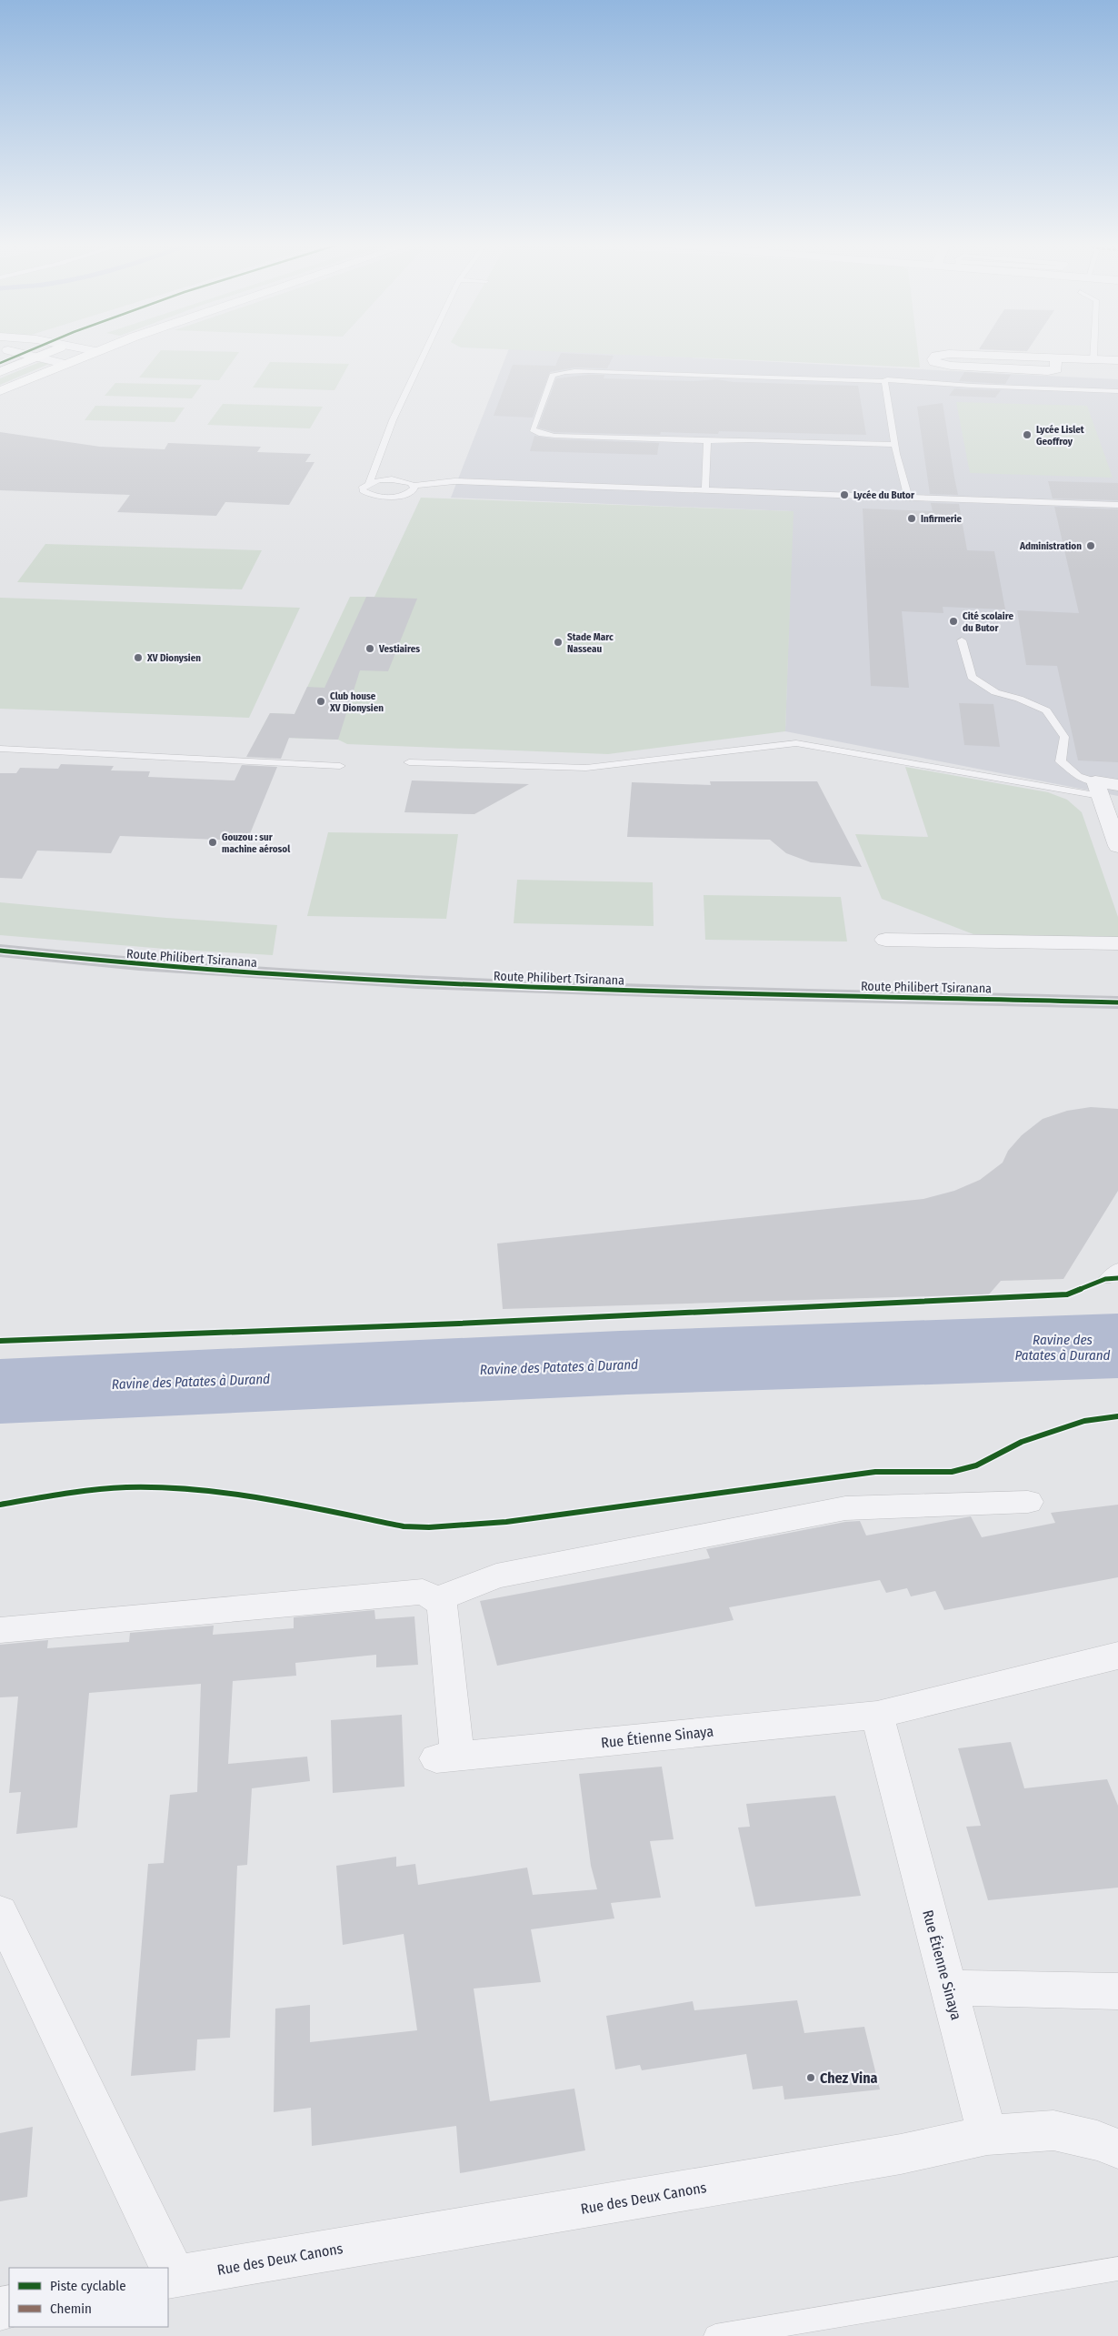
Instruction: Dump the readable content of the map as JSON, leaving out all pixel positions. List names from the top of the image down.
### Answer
{
  "streets": {
    "main road": ["Route Philibert Tsiranana"],
    "street": ["Rue Étienne Sinaya", "Rue des Deux Canons"]
  },
  "crossings": [
    ["Rue Étienne Sinaya", "Rue des Deux Canons"]
  ],
  "water": ["Ravine des Patates à Durand"],
  "places": [
    "Lycée Lislet Geoffroy",
    "Lycée du Butor",
    "Infirmerie",
    "Administration",
    "Cité scolaire du Butor",
    "Stade Marc Nasseau",
    "Vestiaires",
    "XV Dionysien",
    "Club house XV Dionysien",
    "Gouzou : sur machine aérosol",
    "Chez Vina"
  ],
  "legend": ["Piste cyclable", "Chemin"]
}
